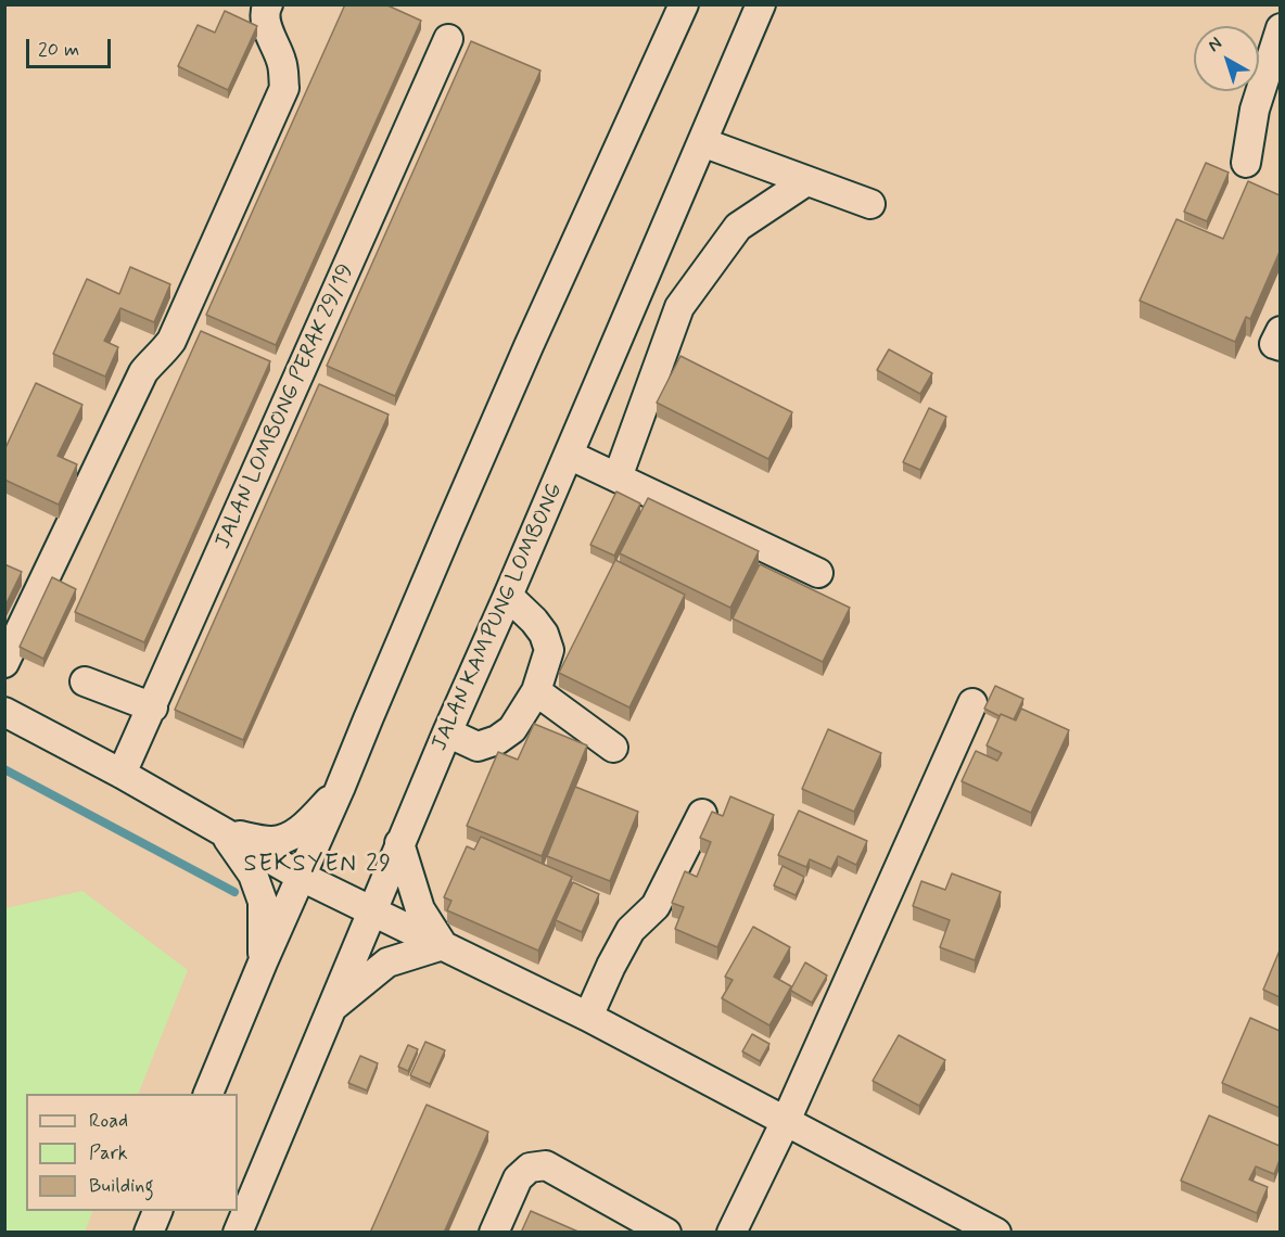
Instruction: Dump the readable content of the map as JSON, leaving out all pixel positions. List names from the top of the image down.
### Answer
{
  "streets": {
    "street": ["JALAN LOMBONG PERAK 29/19", "JALAN KAMPUNG LOMBONG"]
  },
  "districts": ["SEKSYEN 29"],
  "legend": ["Road", "Park", "Building"],
  "scale_bar": "20 m",
  "north": "top left"
}
